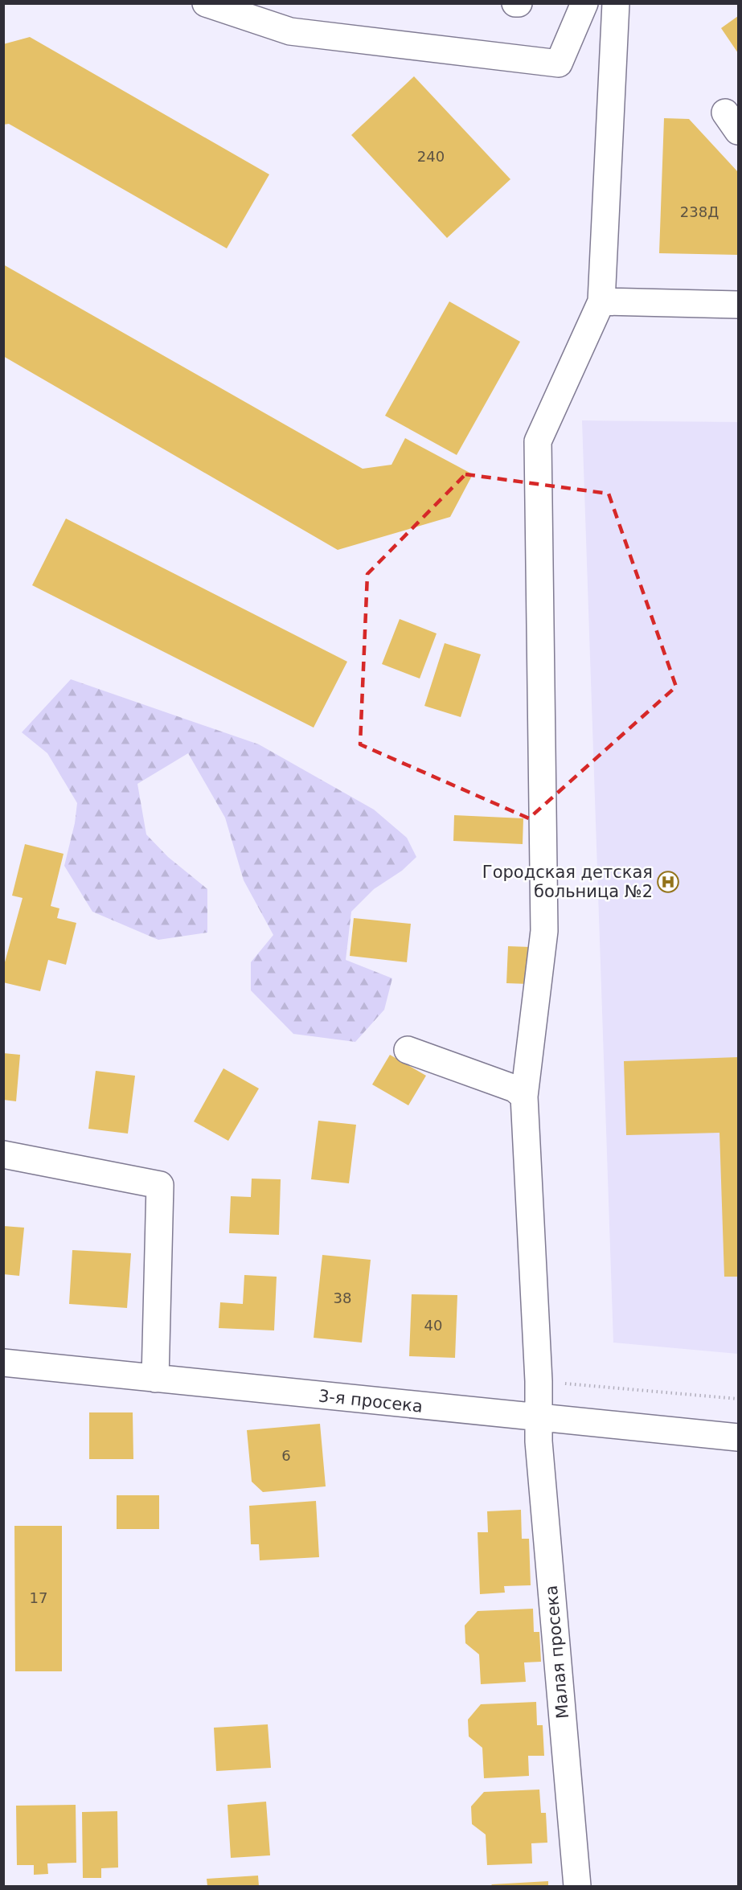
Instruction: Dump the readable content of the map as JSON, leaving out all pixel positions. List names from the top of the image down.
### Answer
{
  "streets": {
    "street": ["3-я просека", "Малая просека"]
  },
  "crossings": [
    ["3-я просека", "Малая просека"]
  ],
  "places": {
    "hospital": ["Городская детская больница №2"]
  },
  "house_numbers": [
    "240",
    "238Д",
    "38",
    "40",
    "6",
    "17"
  ]
}
